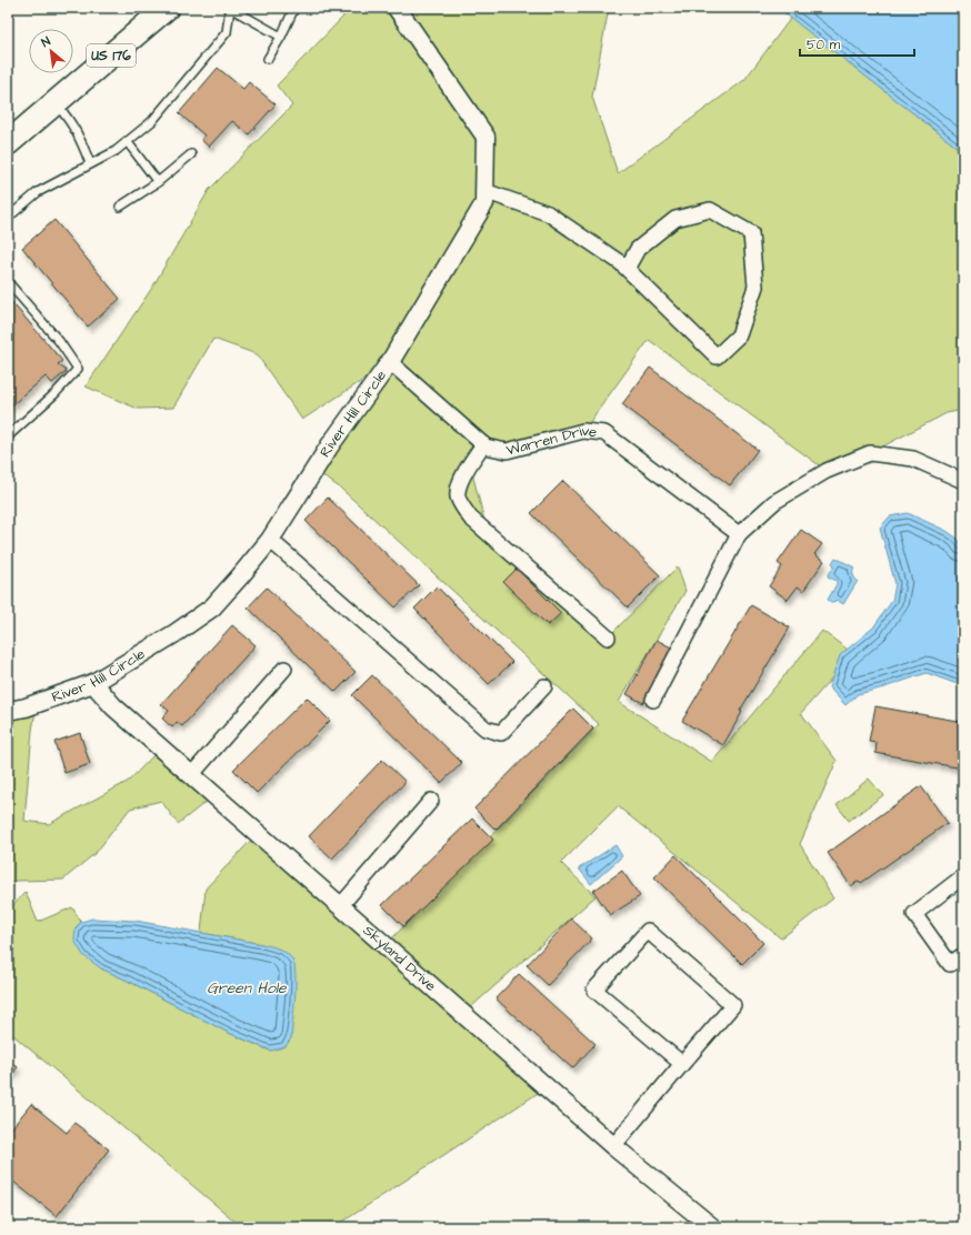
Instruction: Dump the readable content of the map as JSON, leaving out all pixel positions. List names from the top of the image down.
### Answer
{
  "streets": {
    "main road": ["US 176"],
    "street": ["River Hill Circle", "Warren Drive", "Skyland Drive"]
  },
  "crossings": [
    ["River Hill Circle", "Warren Drive"],
    ["River Hill Circle", "Skyland Drive"]
  ],
  "water": ["Green Hole"],
  "scale_bar": "50 m",
  "north": "top left"
}
